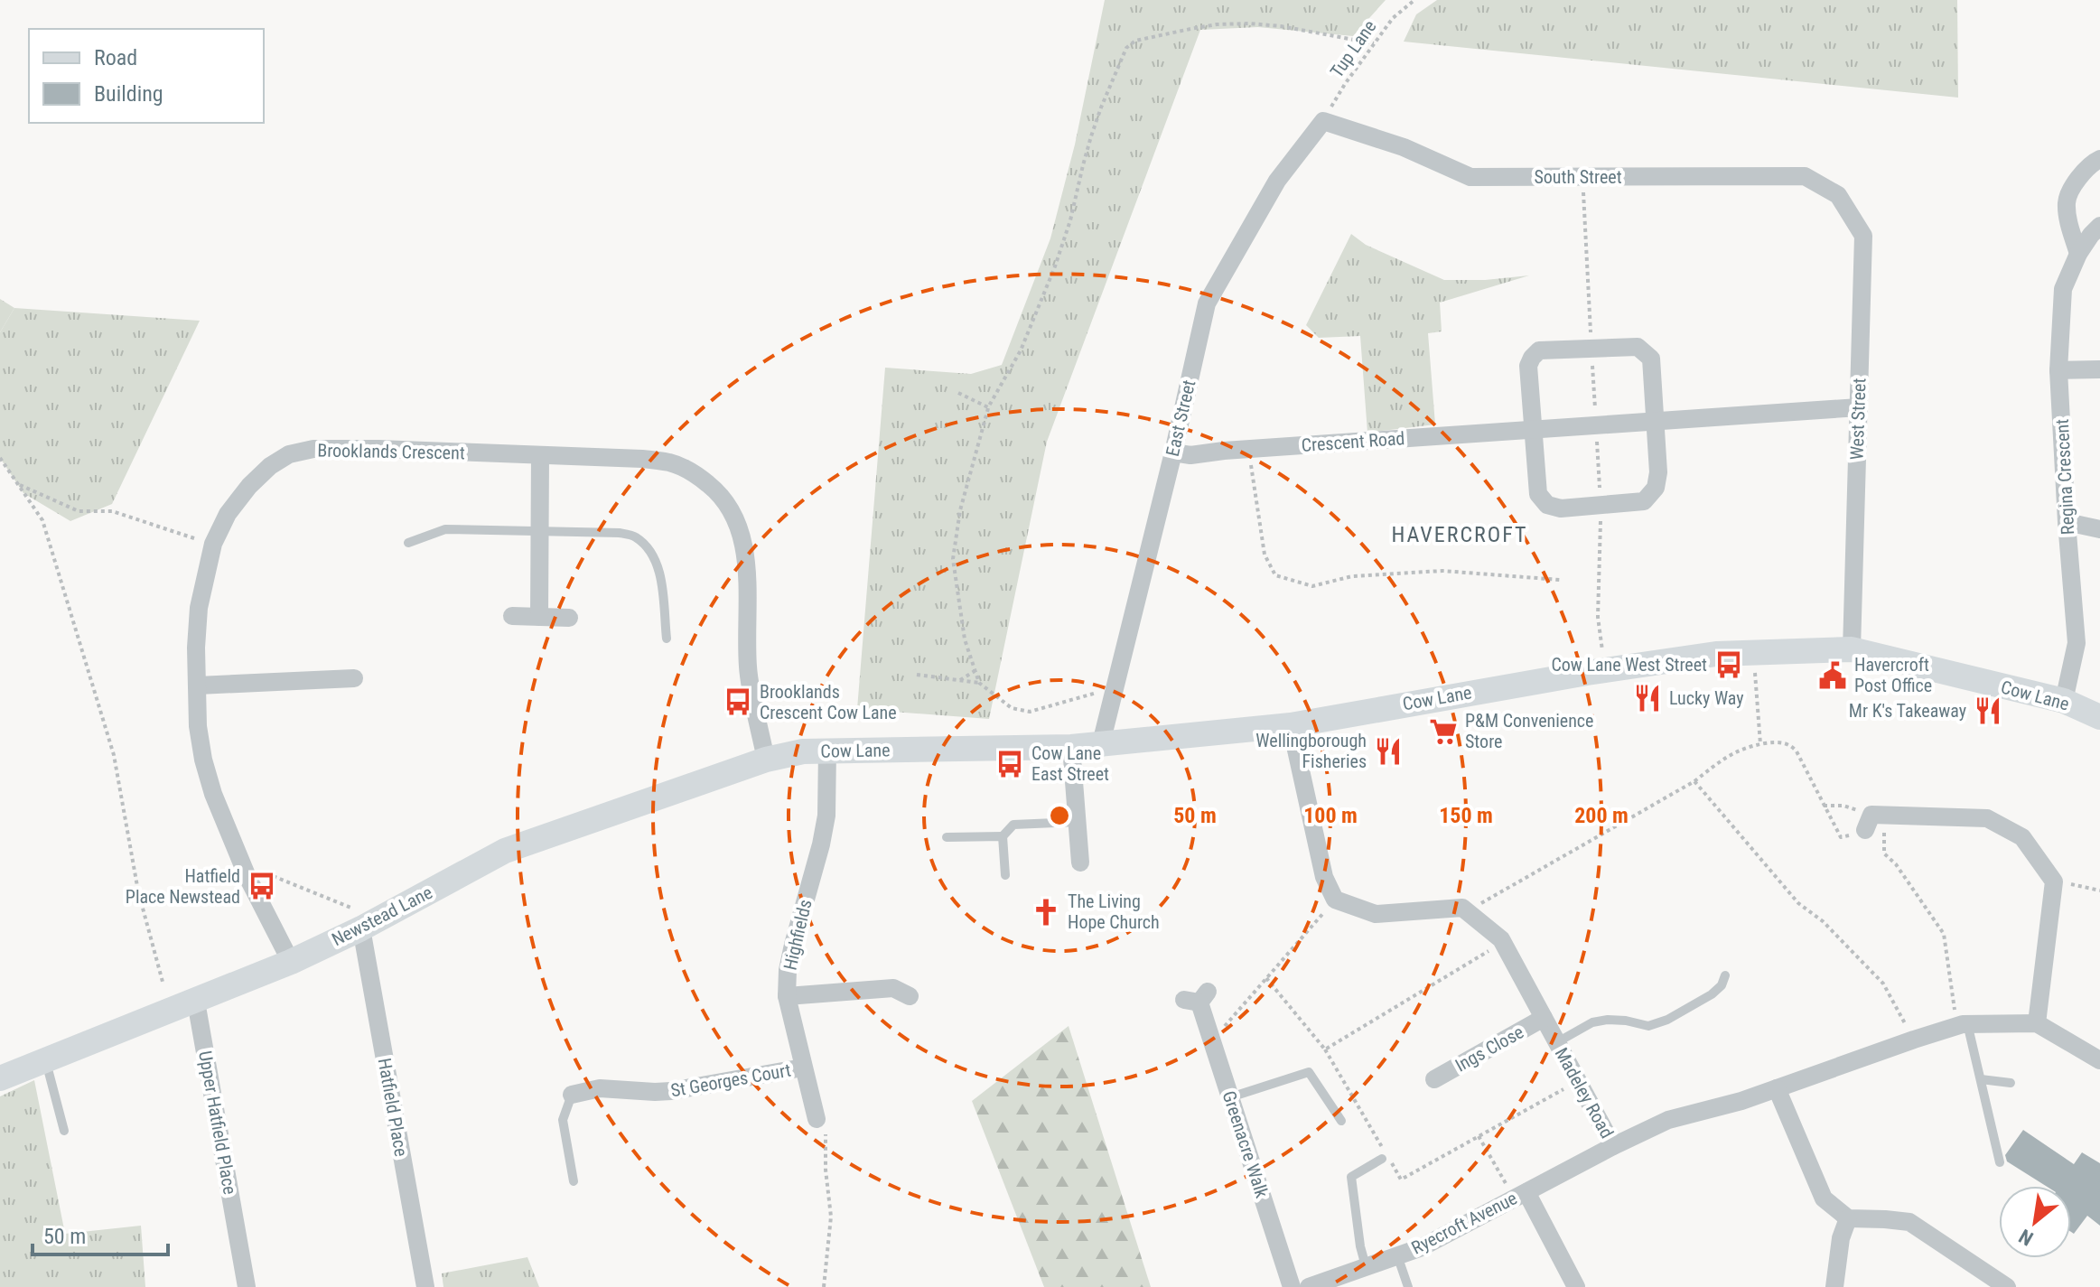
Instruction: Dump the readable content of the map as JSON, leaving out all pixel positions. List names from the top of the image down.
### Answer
{
  "streets": {
    "main road": ["Cow Lane", "Newstead Lane"],
    "street": [
      "South Street",
      "East Street",
      "West Street",
      "Crescent Road",
      "Brooklands Crescent",
      "Regina Crescent",
      "Highfields",
      "Ings Close",
      "St Georges Court",
      "Madeley Road",
      "Hatfield Place",
      "Upper Hatfield Place",
      "Greenacre Walk",
      "Ryecroft Avenue"
    ],
    "path": ["Tup Lane"]
  },
  "crossings": [
    ["Tup Lane", "South Street"],
    ["Tup Lane", "East Street"],
    ["South Street", "East Street"],
    ["South Street", "West Street"],
    ["East Street", "Crescent Road"],
    ["East Street", "Cow Lane"],
    ["West Street", "Crescent Road"],
    ["West Street", "Cow Lane"],
    ["Brooklands Crescent", "Cow Lane"],
    ["Brooklands Crescent", "Newstead Lane"],
    ["Regina Crescent", "Cow Lane"],
    ["Cow Lane", "Newstead Lane"],
    ["Cow Lane", "Highfields"],
    ["Newstead Lane", "Hatfield Place"],
    ["Newstead Lane", "Upper Hatfield Place"],
    ["Highfields", "St Georges Court"],
    ["Ings Close", "Madeley Road"],
    ["Madeley Road", "Ryecroft Avenue"]
  ],
  "districts": ["HAVERCROFT"],
  "places": {
    "bus stop": [
      "Cow Lane West Street",
      "Brooklands Crescent Cow Lane",
      "Cow Lane East Street",
      "Hatfield Place Newstead"
    ],
    "public building": ["Havercroft Post Office"],
    "restaurant": ["Lucky Way", "Mr K's Takeaway", "Wellingborough Fisheries"],
    "supermarket": ["P&M Convenience Store"],
    "church": ["The Living Hope Church"]
  },
  "legend": ["Road", "Building"],
  "scale_bar": "50 m",
  "north": "bottom left",
  "rings": [
    "50 m",
    "100 m",
    "150 m",
    "200 m"
  ]
}
